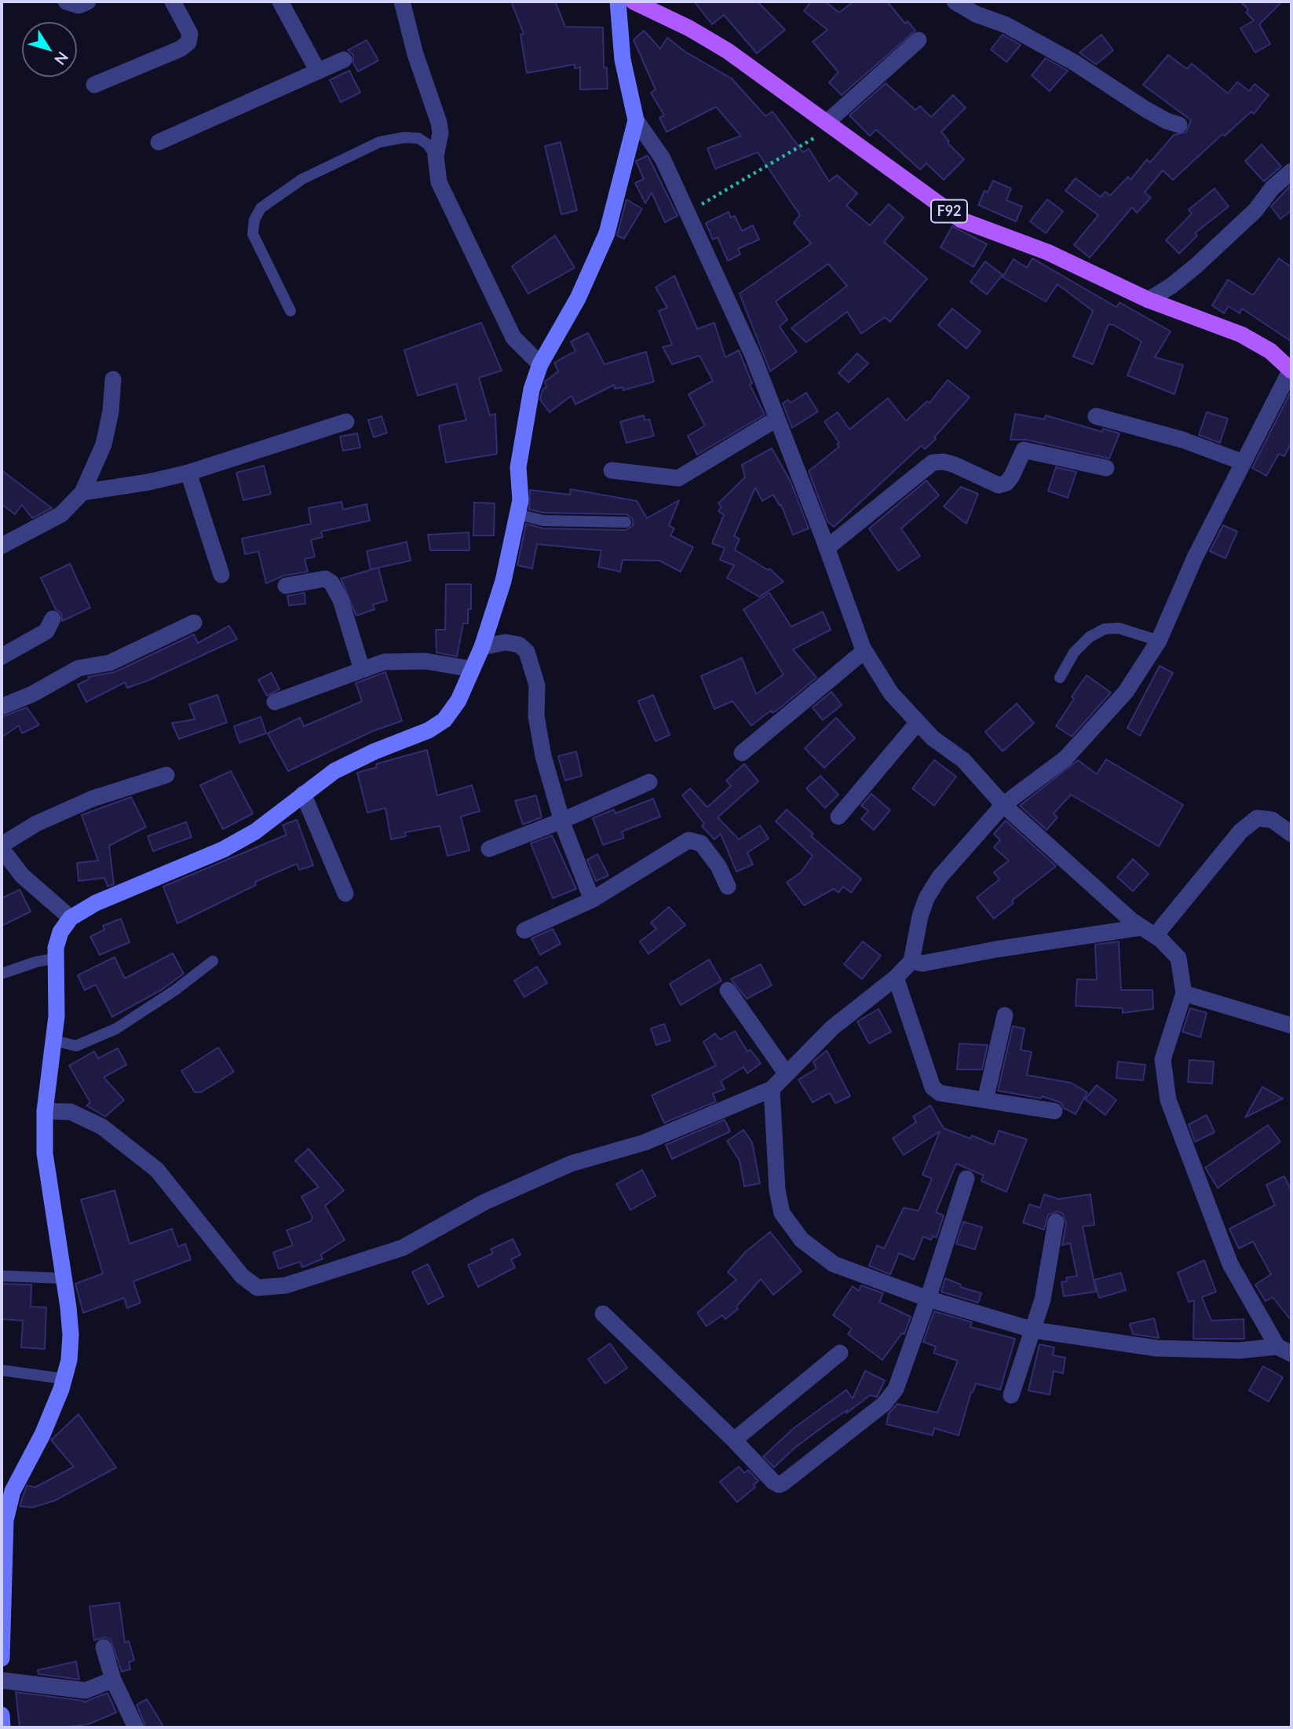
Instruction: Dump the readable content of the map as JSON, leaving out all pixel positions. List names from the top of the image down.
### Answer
{
  "streets": {
    "main road": ["F92"]
  },
  "north": "bottom right"
}
